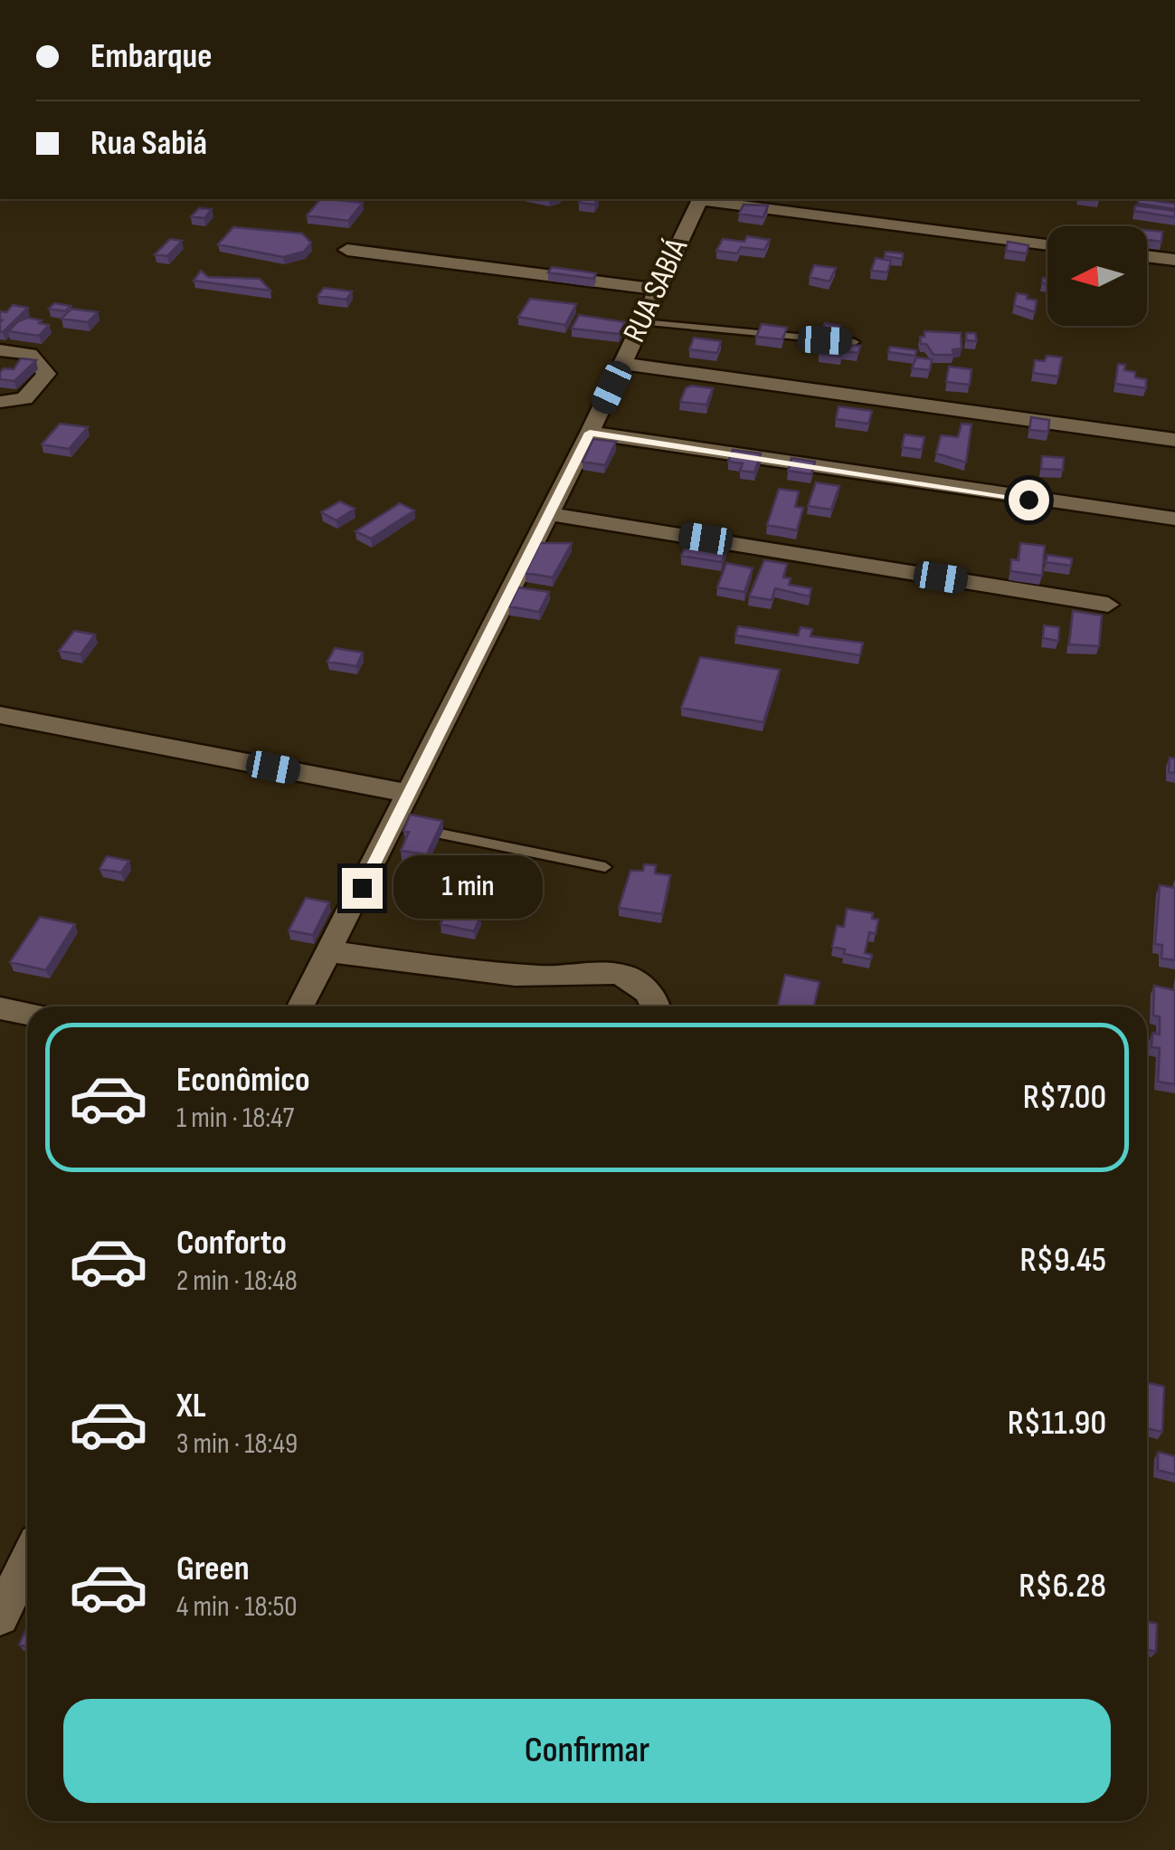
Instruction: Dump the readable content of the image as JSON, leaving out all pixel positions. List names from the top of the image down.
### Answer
{
  "streets": {
    "street": ["RUA SABIÁ"]
  },
  "north": "left",
  "page": {
    "banner": ["Embarque", "Rua Sabiá"],
    "bubble": "1 min",
    "list": [
      {
        "name": "Econômico",
        "note": "1 min · 18:47",
        "value": "R$7.00"
      },
      {
        "name": "Conforto",
        "note": "2 min · 18:48",
        "value": "R$9.45"
      },
      {
        "name": "XL",
        "note": "3 min · 18:49",
        "value": "R$11.90"
      },
      {
        "name": "Green",
        "note": "4 min · 18:50",
        "value": "R$6.28"
      }
    ],
    "buttons": "Confirmar"
  }
}
